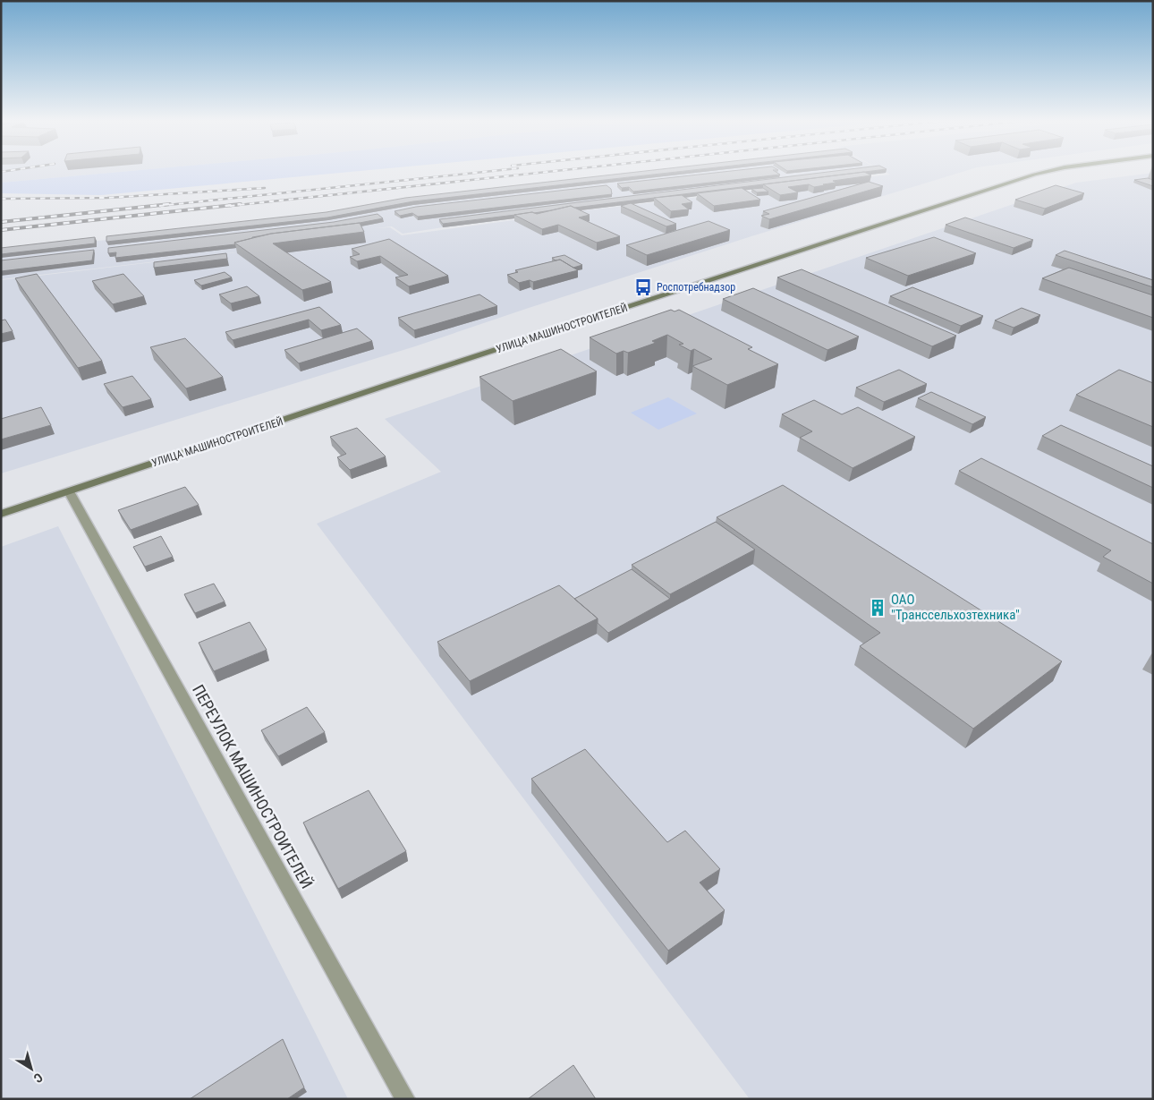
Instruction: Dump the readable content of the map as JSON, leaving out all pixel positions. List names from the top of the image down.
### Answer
{
  "streets": {
    "main road": ["УЛИЦА МАШИНОСТРОИТЕЛЕЙ"],
    "street": ["ПЕРЕУЛОК МАШИНОСТРОИТЕЛЕЙ"]
  },
  "crossings": [
    ["УЛИЦА МАШИНОСТРОИТЕЛЕЙ", "ПЕРЕУЛОК МАШИНОСТРОИТЕЛЕЙ"]
  ],
  "places": {
    "bus stop": ["Роспотребнадзор"],
    "building": ["ОАО \"Транссельхозтехника\""]
  },
  "north": "bottom right"
}
